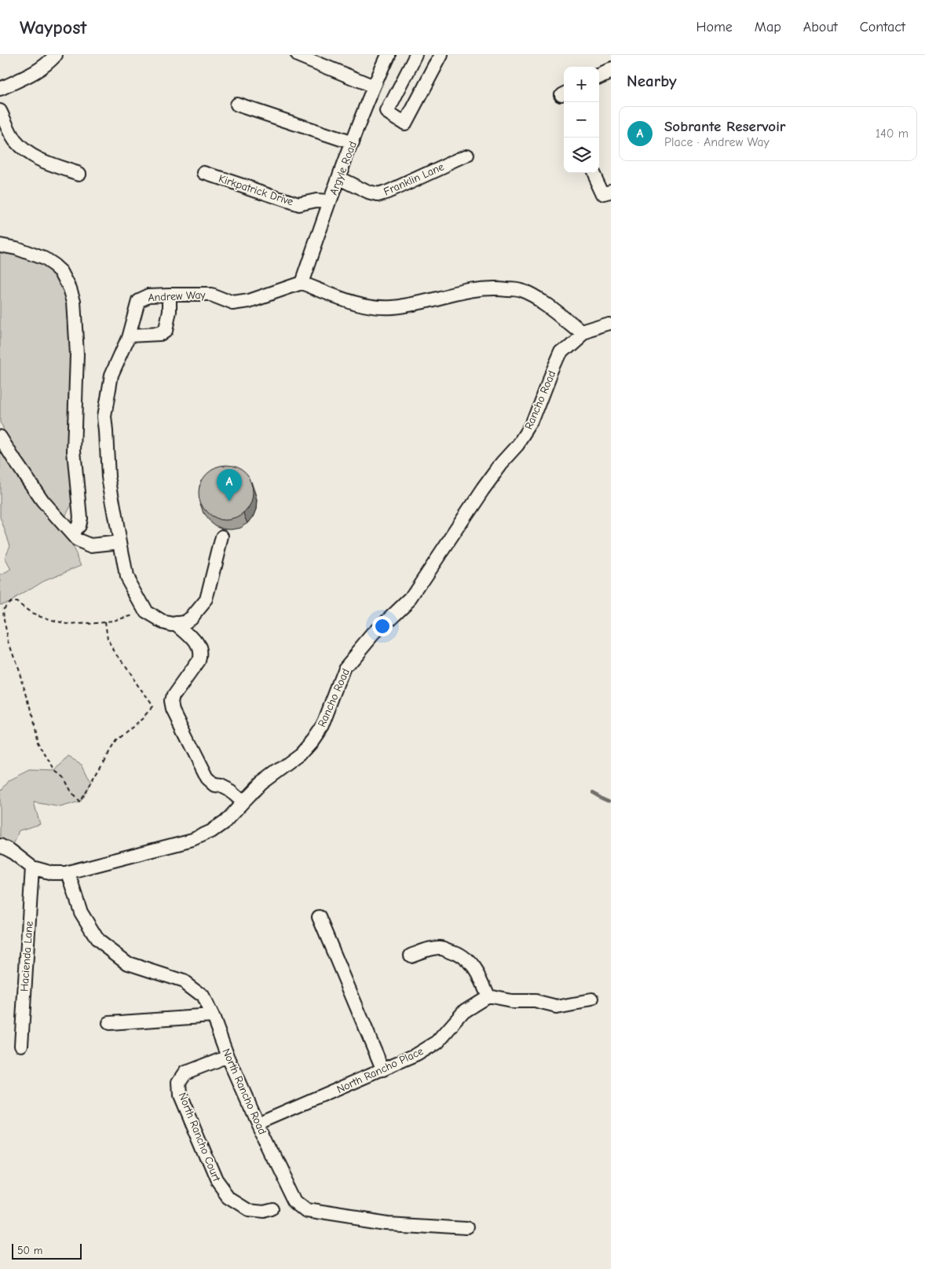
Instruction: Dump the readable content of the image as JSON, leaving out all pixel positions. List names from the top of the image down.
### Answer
{
  "streets": {
    "street": [
      "Argyle Road",
      "Franklin Lane",
      "Kirkpatrick Drive",
      "Andrew Way",
      "Rancho Road",
      "Hacienda Lane",
      "North Rancho Place",
      "North Rancho Road",
      "North Rancho Court"
    ]
  },
  "crossings": [
    ["Argyle Road", "Franklin Lane"],
    ["Argyle Road", "Kirkpatrick Drive"],
    ["Argyle Road", "Andrew Way"],
    ["Rancho Road", "Hacienda Lane"],
    ["Rancho Road", "North Rancho Road"],
    ["North Rancho Place", "North Rancho Road"],
    ["North Rancho Road", "North Rancho Court"]
  ],
  "scale_bar": "50 m",
  "page": {
    "header": "Waypost",
    "nav": [
      "Home",
      "Map",
      "About",
      "Contact"
    ],
    "heading": "Nearby",
    "map_buttons": ["+", "−"],
    "list": [
      {
        "mark": "A",
        "name": "Sobrante Reservoir",
        "note": "Place · Andrew Way",
        "value": "140 m"
      }
    ],
    "pins": "A",
    "scale": "50 m"
  }
}
